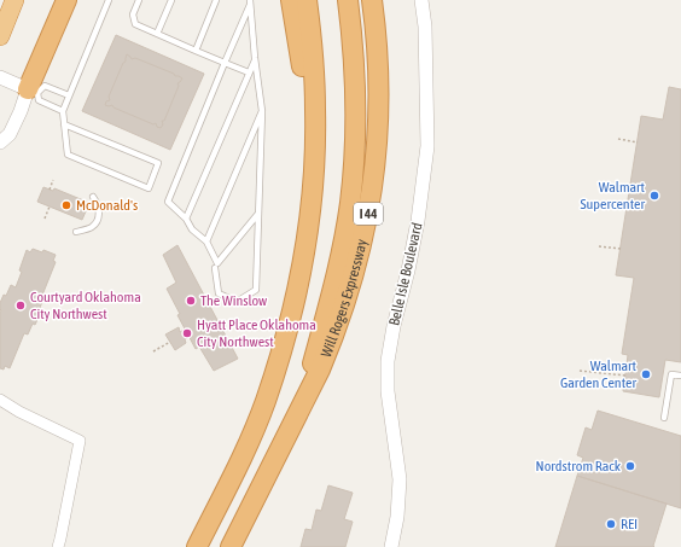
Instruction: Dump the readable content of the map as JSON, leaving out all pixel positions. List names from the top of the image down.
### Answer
{
  "streets": {
    "highway": ["I 44", "Will Rogers Expressway"],
    "street": ["Belle Isle Boulevard"]
  },
  "places": [
    "Walmart Supercenter",
    "McDonald's",
    "The Winslow",
    "Courtyard Oklahoma City Northwest",
    "Hyatt Place Oklahoma City Northwest",
    "Walmart Garden Center",
    "Nordstrom Rack",
    "REI"
  ]
}
